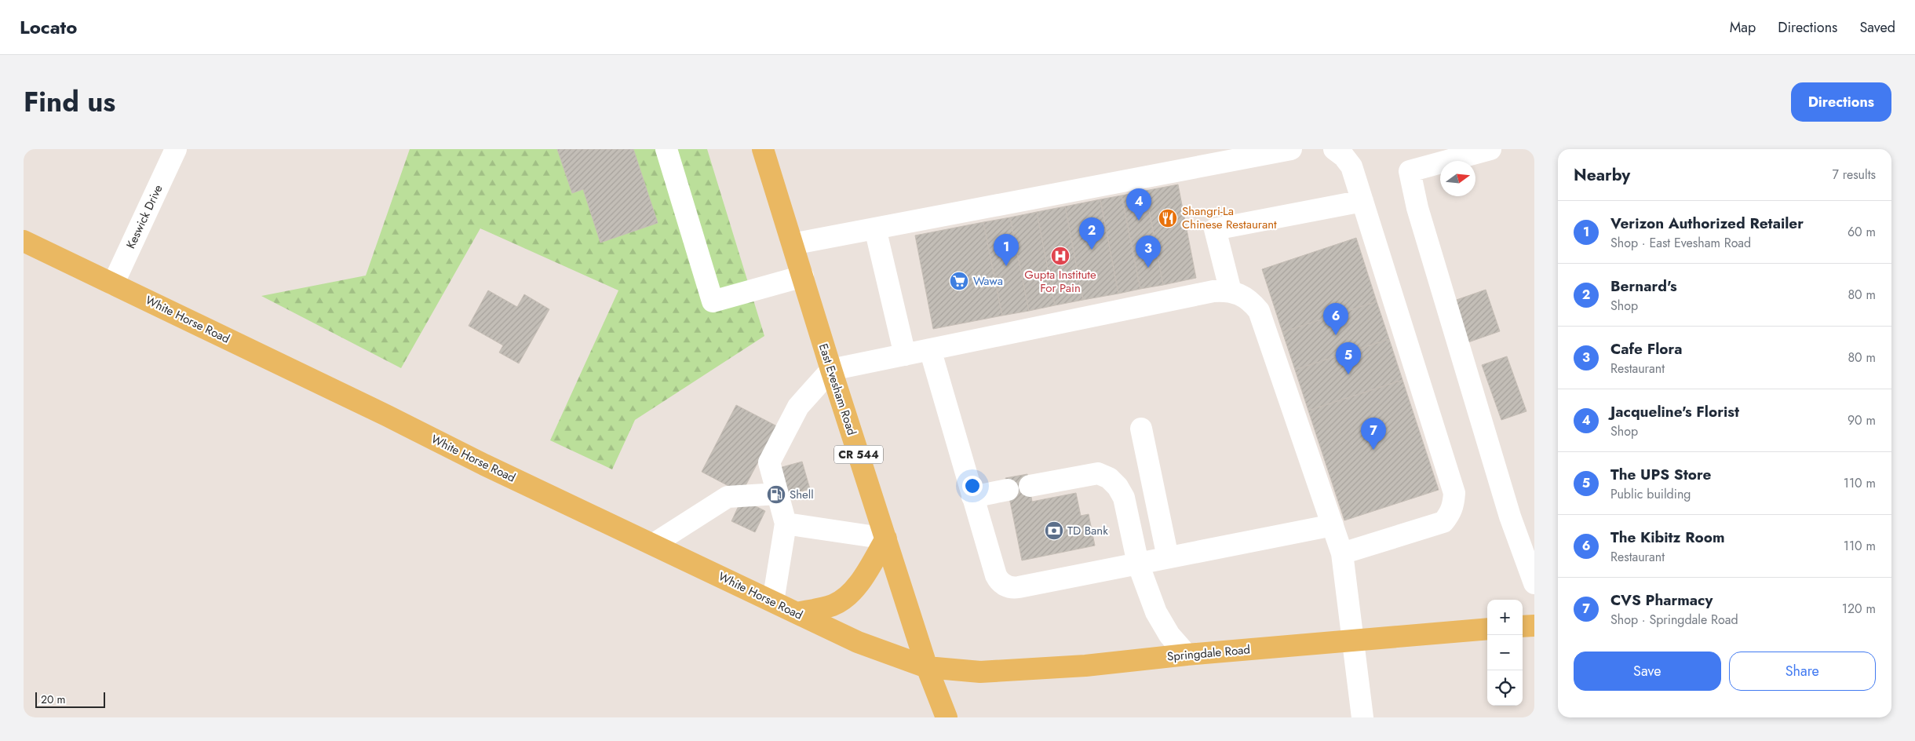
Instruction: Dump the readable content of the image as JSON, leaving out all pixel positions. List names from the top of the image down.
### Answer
{
  "streets": {
    "main road": [
      "White Horse Road",
      "East Evesham Road",
      "CR 544",
      "Springdale Road"
    ],
    "street": ["Keswick Drive"]
  },
  "crossings": [
    ["Keswick Drive", "White Horse Road"],
    ["White Horse Road", "East Evesham Road"],
    ["White Horse Road", "Springdale Road"],
    ["East Evesham Road", "Springdale Road"]
  ],
  "places": {
    "restaurant": ["Shangri-La Chinese Restaurant"],
    "hospital": ["Gupta Institute For Pain"],
    "supermarket": ["Wawa"],
    "fuel station": ["Shell"],
    "bank": ["TD Bank"]
  },
  "scale_bar": "20 m",
  "north": "right",
  "page": {
    "header": "Locato",
    "nav": ["Map", "Directions", "Saved"],
    "title": "Find us",
    "buttons": [
      "Directions",
      ["Save", "Share"]
    ],
    "heading": ["Nearby", "7 results"],
    "pins": [
      "4",
      "2",
      "1",
      "3",
      "6",
      "5",
      "7"
    ],
    "list": [
      {
        "mark": "1",
        "name": "Verizon Authorized Retailer",
        "note": "Shop · East Evesham Road",
        "value": "60 m"
      },
      {
        "mark": "2",
        "name": "Bernard's",
        "note": "Shop",
        "value": "80 m"
      },
      {
        "mark": "3",
        "name": "Cafe Flora",
        "note": "Restaurant",
        "value": "80 m"
      },
      {
        "mark": "4",
        "name": "Jacqueline's Florist",
        "note": "Shop",
        "value": "90 m"
      },
      {
        "mark": "5",
        "name": "The UPS Store",
        "note": "Public building",
        "value": "110 m"
      },
      {
        "mark": "6",
        "name": "The Kibitz Room",
        "note": "Restaurant",
        "value": "110 m"
      },
      {
        "mark": "7",
        "name": "CVS Pharmacy",
        "note": "Shop · Springdale Road",
        "value": "120 m"
      }
    ],
    "map_buttons": ["+", "−"],
    "scale": "20 m"
  }
}
